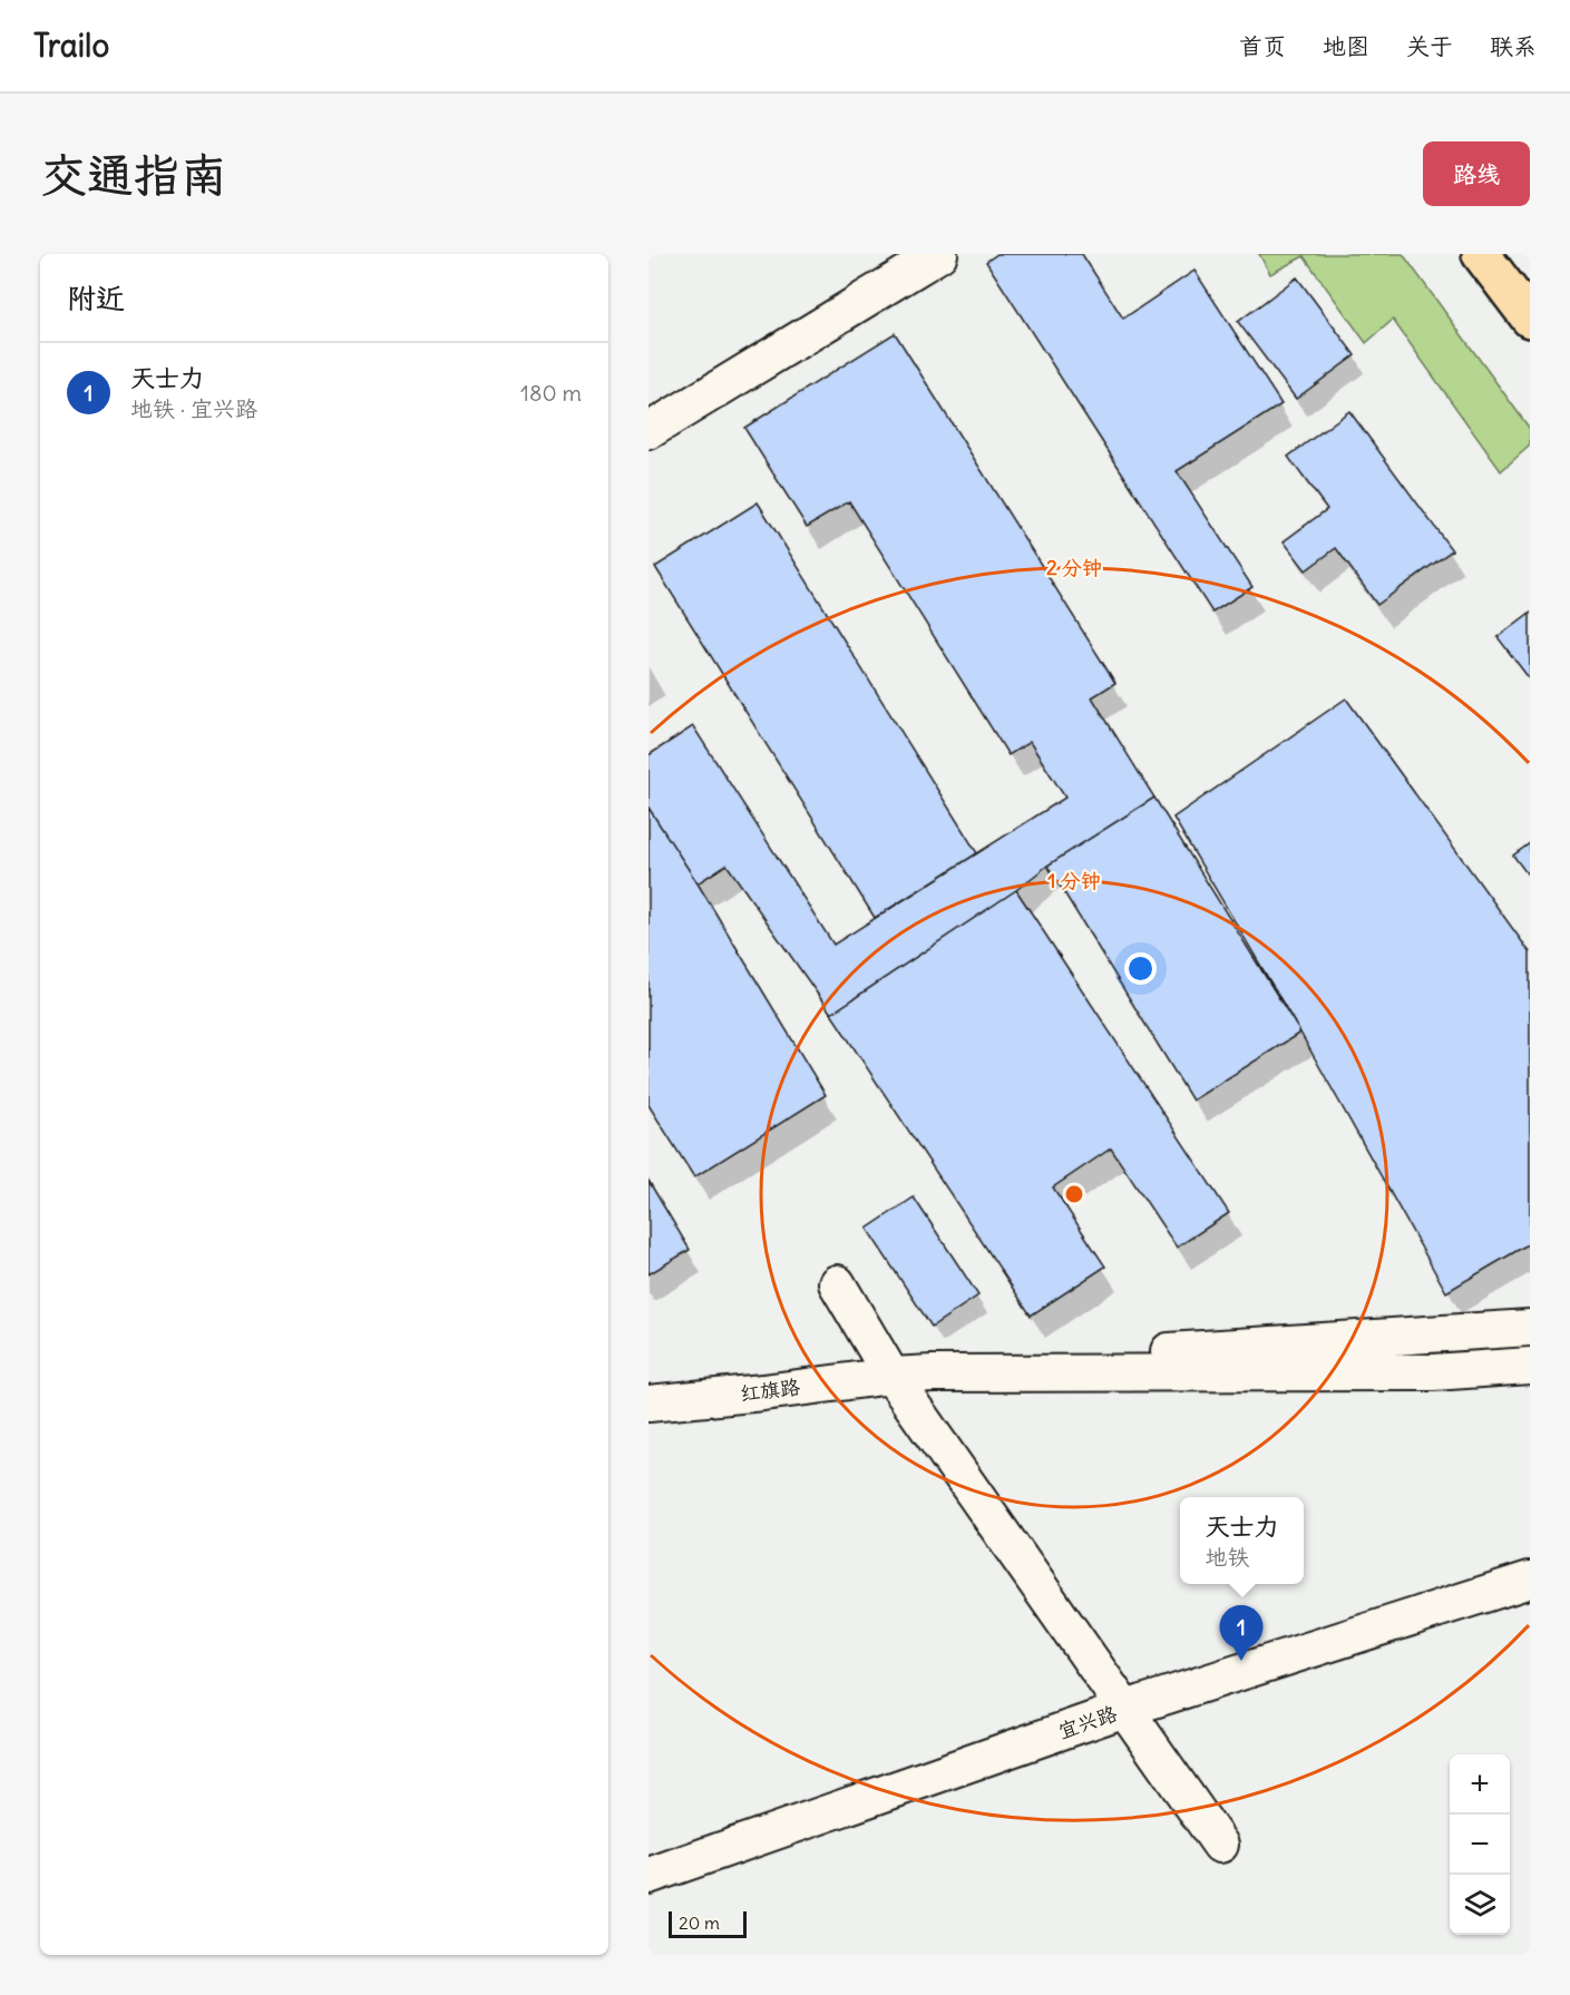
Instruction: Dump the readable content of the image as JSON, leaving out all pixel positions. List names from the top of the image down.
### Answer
{
  "streets": {
    "street": ["红旗路", "宜兴路"]
  },
  "scale_bar": "20 m",
  "page": {
    "header": "Trailo",
    "nav": [
      "首页",
      "地图",
      "关于",
      "联系"
    ],
    "buttons": "路线",
    "title": "交通指南",
    "heading": "附近",
    "list": [
      {
        "mark": "1",
        "name": "天士力",
        "note": "地铁 · 宜兴路",
        "value": "180 m"
      }
    ],
    "popup": ["天士力", "地铁"],
    "pins": "1",
    "map_buttons": ["+", "−"],
    "scale": "20 m"
  },
  "rings": ["2 分钟", "1 分钟"]
}
